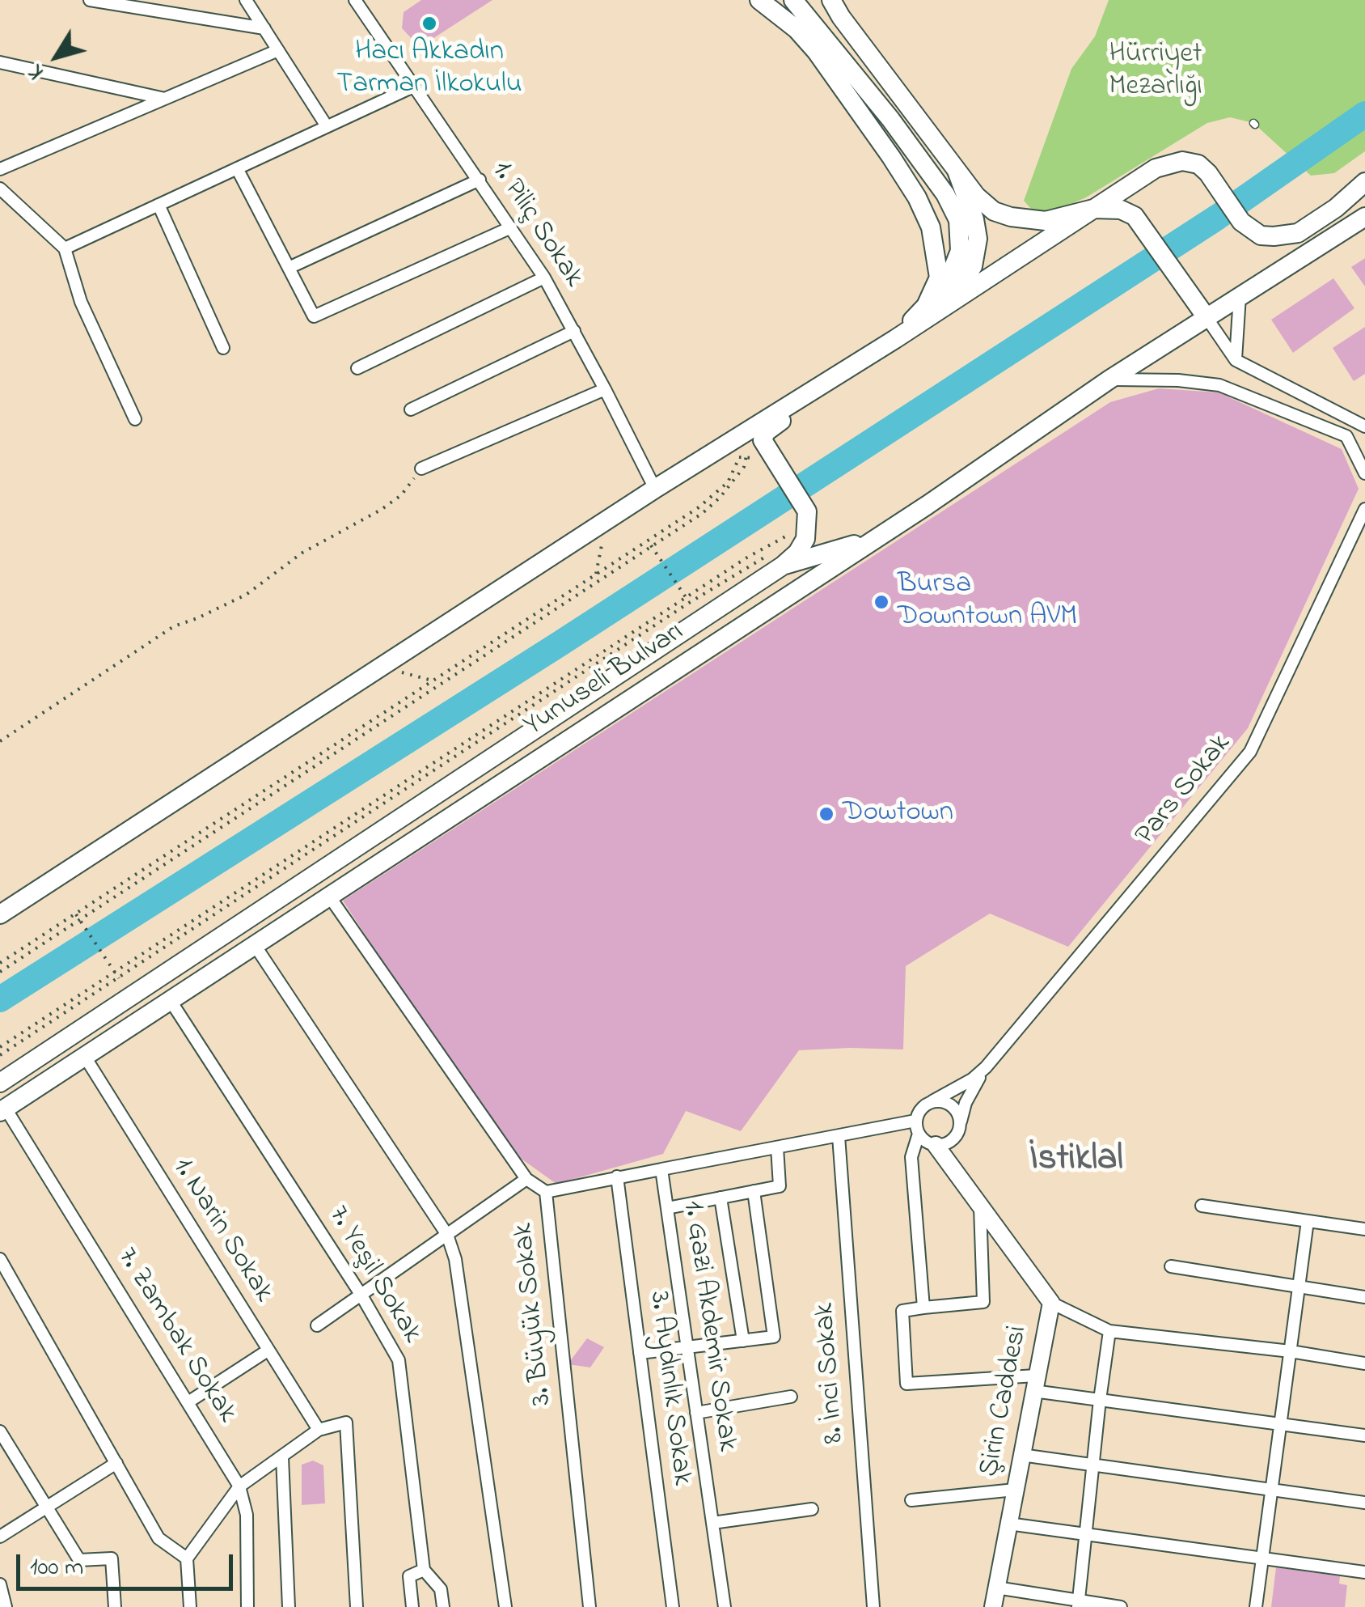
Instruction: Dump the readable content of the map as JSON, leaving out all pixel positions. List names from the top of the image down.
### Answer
{
  "streets": {
    "main road": ["Yunuseli Bulvarı"],
    "street": [
      "1. Piliç Sokak",
      "Pars Sokak",
      "1. Narin Sokak",
      "7. Yeşil Sokak",
      "3. Büyük Sokak",
      "1. Gazi Akdemir Sokak",
      "7. Zambak Sokak",
      "8. İnci Sokak",
      "3. Aydınlık Sokak",
      "Şirin Caddesi"
    ]
  },
  "crossings": [
    ["Yunuseli Bulvarı", "1. Narin Sokak"],
    ["Yunuseli Bulvarı", "7. Yeşil Sokak"],
    ["Yunuseli Bulvarı", "3. Büyük Sokak"],
    ["Yunuseli Bulvarı", "7. Zambak Sokak"],
    ["3. Büyük Sokak", "1. Gazi Akdemir Sokak"],
    ["1. Gazi Akdemir Sokak", "3. Aydınlık Sokak"]
  ],
  "districts": ["İstiklal"],
  "parks": ["Hürriyet Mezarlığı"],
  "places": ["Hacı Akkadın Tarman İlkokulu", "Bursa Downtown AVM", "Dowtown"],
  "scale_bar": "100 m",
  "north": "bottom left"
}
